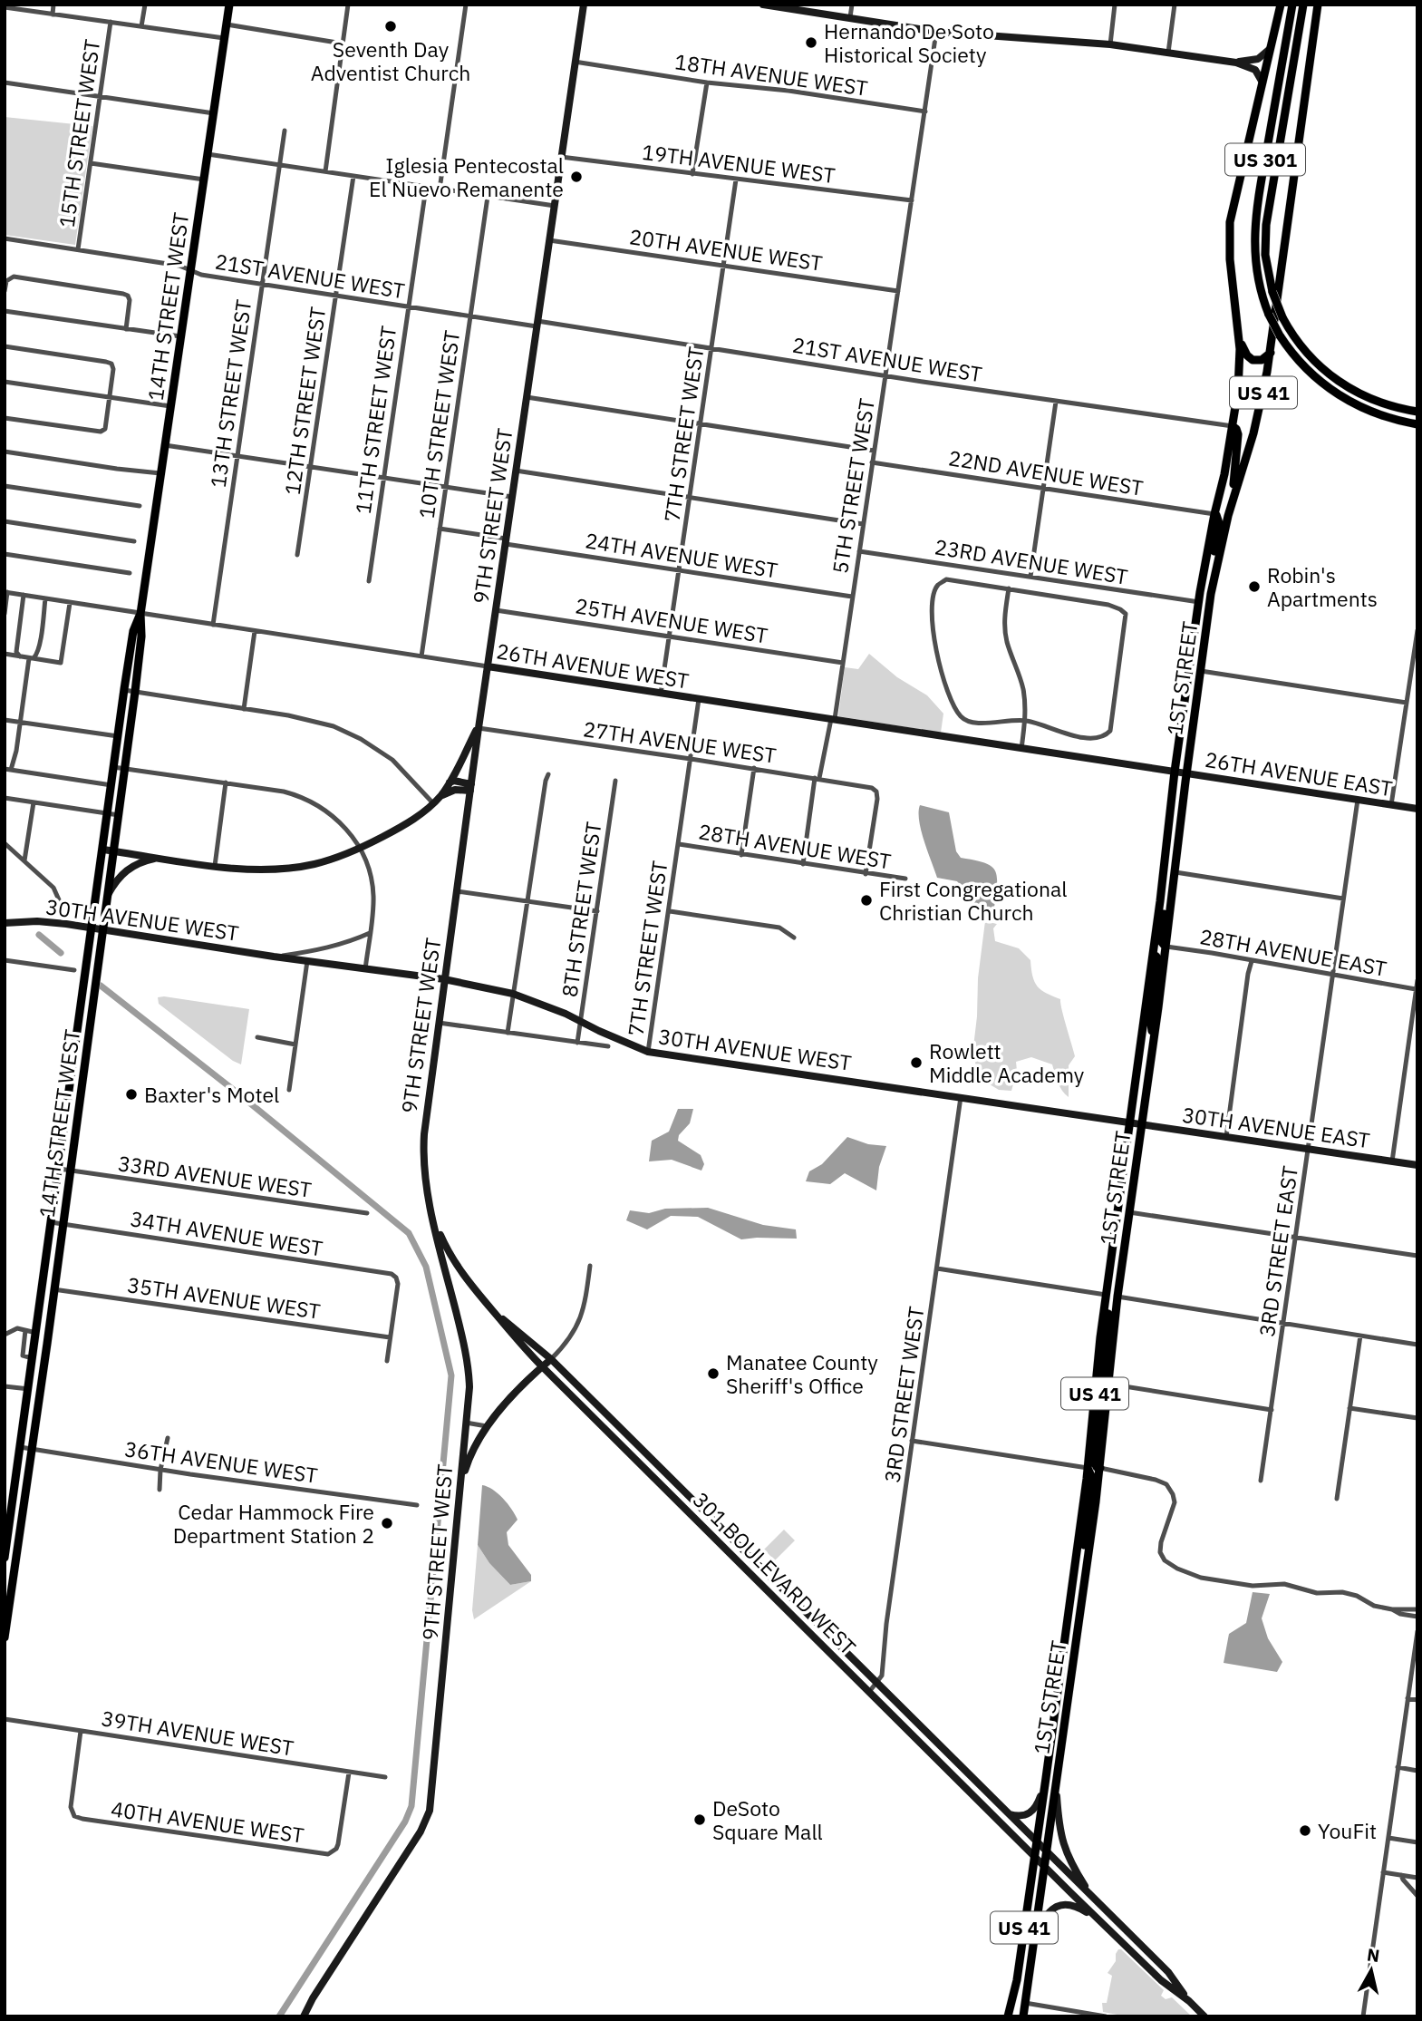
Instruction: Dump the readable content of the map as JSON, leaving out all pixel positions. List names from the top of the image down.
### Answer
{
  "streets": {
    "main road": [
      "US 301",
      "14TH STREET WEST",
      "US 41",
      "9TH STREET WEST",
      "26TH AVENUE WEST",
      "1ST STREET",
      "26TH AVENUE EAST",
      "30TH AVENUE WEST",
      "30TH AVENUE EAST",
      "301 BOULEVARD WEST"
    ],
    "street": [
      "18TH AVENUE WEST",
      "15TH STREET WEST",
      "19TH AVENUE WEST",
      "20TH AVENUE WEST",
      "21ST AVENUE WEST",
      "13TH STREET WEST",
      "12TH STREET WEST",
      "11TH STREET WEST",
      "10TH STREET WEST",
      "7TH STREET WEST",
      "22ND AVENUE WEST",
      "5TH STREET WEST",
      "24TH AVENUE WEST",
      "23RD AVENUE WEST",
      "25TH AVENUE WEST",
      "27TH AVENUE WEST",
      "28TH AVENUE WEST",
      "8TH STREET WEST",
      "28TH AVENUE EAST",
      "33RD AVENUE WEST",
      "34TH AVENUE WEST",
      "3RD STREET EAST",
      "35TH AVENUE WEST",
      "3RD STREET WEST",
      "36TH AVENUE WEST",
      "39TH AVENUE WEST",
      "40TH AVENUE WEST"
    ]
  },
  "crossings": [
    ["18TH AVENUE WEST", "5TH STREET WEST"],
    ["18TH AVENUE WEST", "9TH STREET WEST"],
    ["15TH STREET WEST", "21ST AVENUE WEST"],
    ["19TH AVENUE WEST", "7TH STREET WEST"],
    ["19TH AVENUE WEST", "5TH STREET WEST"],
    ["19TH AVENUE WEST", "9TH STREET WEST"],
    ["20TH AVENUE WEST", "7TH STREET WEST"],
    ["20TH AVENUE WEST", "5TH STREET WEST"],
    ["20TH AVENUE WEST", "9TH STREET WEST"],
    ["21ST AVENUE WEST", "14TH STREET WEST"],
    ["21ST AVENUE WEST", "US 41"],
    ["21ST AVENUE WEST", "13TH STREET WEST"],
    ["21ST AVENUE WEST", "12TH STREET WEST"],
    ["21ST AVENUE WEST", "11TH STREET WEST"],
    ["21ST AVENUE WEST", "10TH STREET WEST"],
    ["21ST AVENUE WEST", "7TH STREET WEST"],
    ["21ST AVENUE WEST", "5TH STREET WEST"],
    ["21ST AVENUE WEST", "9TH STREET WEST"],
    ["14TH STREET WEST", "26TH AVENUE WEST"],
    ["14TH STREET WEST", "30TH AVENUE WEST"],
    ["14TH STREET WEST", "33RD AVENUE WEST"],
    ["14TH STREET WEST", "34TH AVENUE WEST"],
    ["14TH STREET WEST", "35TH AVENUE WEST"],
    ["14TH STREET WEST", "36TH AVENUE WEST"],
    ["US 41", "22ND AVENUE WEST"],
    ["US 41", "1ST STREET"],
    ["US 41", "301 BOULEVARD WEST"],
    ["13TH STREET WEST", "26TH AVENUE WEST"],
    ["10TH STREET WEST", "24TH AVENUE WEST"],
    ["10TH STREET WEST", "26TH AVENUE WEST"],
    ["7TH STREET WEST", "24TH AVENUE WEST"],
    ["7TH STREET WEST", "25TH AVENUE WEST"],
    ["7TH STREET WEST", "26TH AVENUE WEST"],
    ["7TH STREET WEST", "27TH AVENUE WEST"],
    ["7TH STREET WEST", "28TH AVENUE WEST"],
    ["7TH STREET WEST", "30TH AVENUE WEST"],
    ["22ND AVENUE WEST", "5TH STREET WEST"],
    ["22ND AVENUE WEST", "1ST STREET"],
    ["5TH STREET WEST", "24TH AVENUE WEST"],
    ["5TH STREET WEST", "23RD AVENUE WEST"],
    ["5TH STREET WEST", "25TH AVENUE WEST"],
    ["5TH STREET WEST", "26TH AVENUE WEST"],
    ["5TH STREET WEST", "27TH AVENUE WEST"],
    ["5TH STREET WEST", "28TH AVENUE WEST"],
    ["9TH STREET WEST", "24TH AVENUE WEST"],
    ["9TH STREET WEST", "25TH AVENUE WEST"],
    ["9TH STREET WEST", "26TH AVENUE WEST"],
    ["9TH STREET WEST", "27TH AVENUE WEST"],
    ["9TH STREET WEST", "30TH AVENUE WEST"],
    ["9TH STREET WEST", "301 BOULEVARD WEST"],
    ["23RD AVENUE WEST", "1ST STREET"],
    ["26TH AVENUE WEST", "1ST STREET"],
    ["26TH AVENUE WEST", "26TH AVENUE EAST"],
    ["1ST STREET", "26TH AVENUE EAST"],
    ["1ST STREET", "30TH AVENUE WEST"],
    ["1ST STREET", "28TH AVENUE EAST"],
    ["1ST STREET", "30TH AVENUE EAST"],
    ["1ST STREET", "301 BOULEVARD WEST"],
    ["27TH AVENUE WEST", "28TH AVENUE WEST"],
    ["26TH AVENUE EAST", "3RD STREET EAST"],
    ["8TH STREET WEST", "30TH AVENUE WEST"],
    ["30TH AVENUE WEST", "30TH AVENUE EAST"],
    ["30TH AVENUE WEST", "3RD STREET WEST"],
    ["28TH AVENUE EAST", "3RD STREET EAST"],
    ["30TH AVENUE EAST", "3RD STREET EAST"],
    ["34TH AVENUE WEST", "35TH AVENUE WEST"],
    ["3RD STREET WEST", "301 BOULEVARD WEST"],
    ["39TH AVENUE WEST", "40TH AVENUE WEST"]
  ],
  "places": [
    "Seventh Day Adventist Church",
    "Hernando De Soto Historical Society",
    "Iglesia Pentecostal El Nuevo Remanente",
    "Robin's Apartments",
    "First Congregational Christian Church",
    "Rowlett Middle Academy",
    "Baxter's Motel",
    "Manatee County Sheriff's Office",
    "Cedar Hammock Fire Department Station 2",
    "DeSoto Square Mall",
    "YouFit"
  ],
  "north": "top"
}
